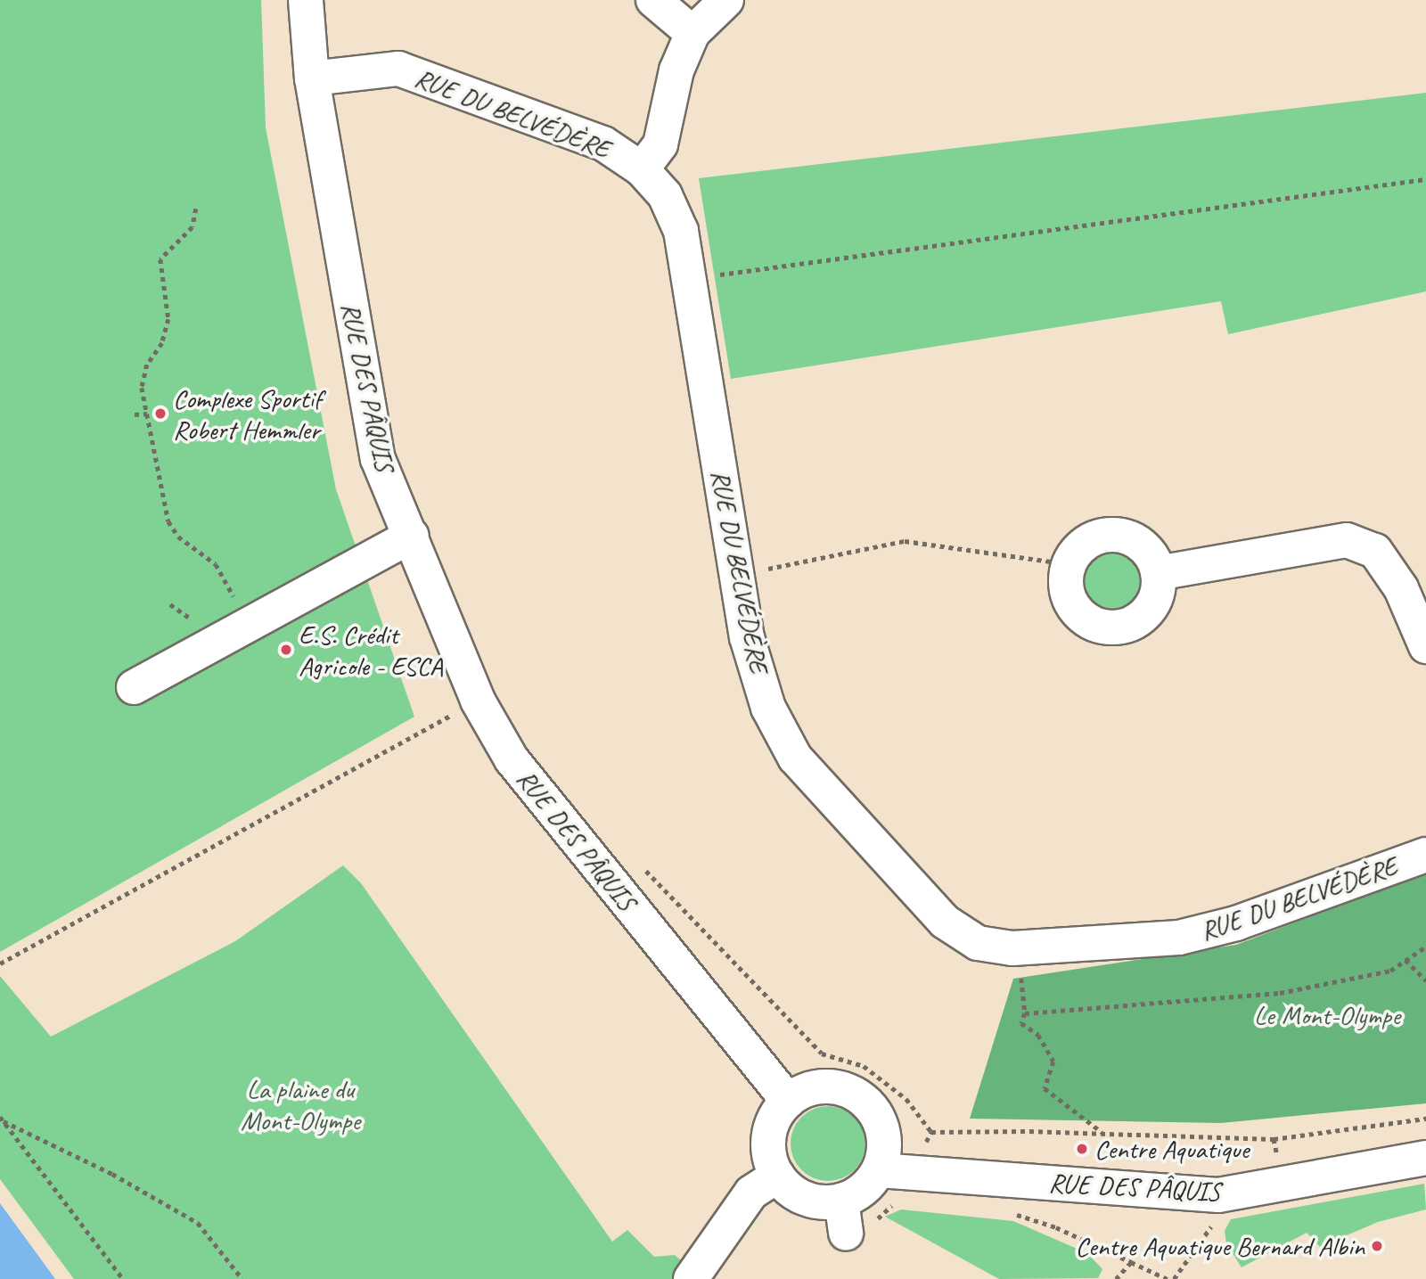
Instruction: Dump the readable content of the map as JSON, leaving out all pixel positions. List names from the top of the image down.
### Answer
{
  "streets": {
    "street": ["RUE DU BELVÉDÈRE", "RUE DES PÂQUIS"]
  },
  "crossings": [
    ["RUE DU BELVÉDÈRE", "RUE DES PÂQUIS"]
  ],
  "parks": ["Le Mont-Olympe", "La plaine du Mont-Olympe"],
  "places": [
    "Complexe Sportif Robert Hemmler",
    "E.S. Crédit Agricole - ESCA",
    "Centre Aquatique",
    "Centre Aquatique Bernard Albin"
  ]
}
